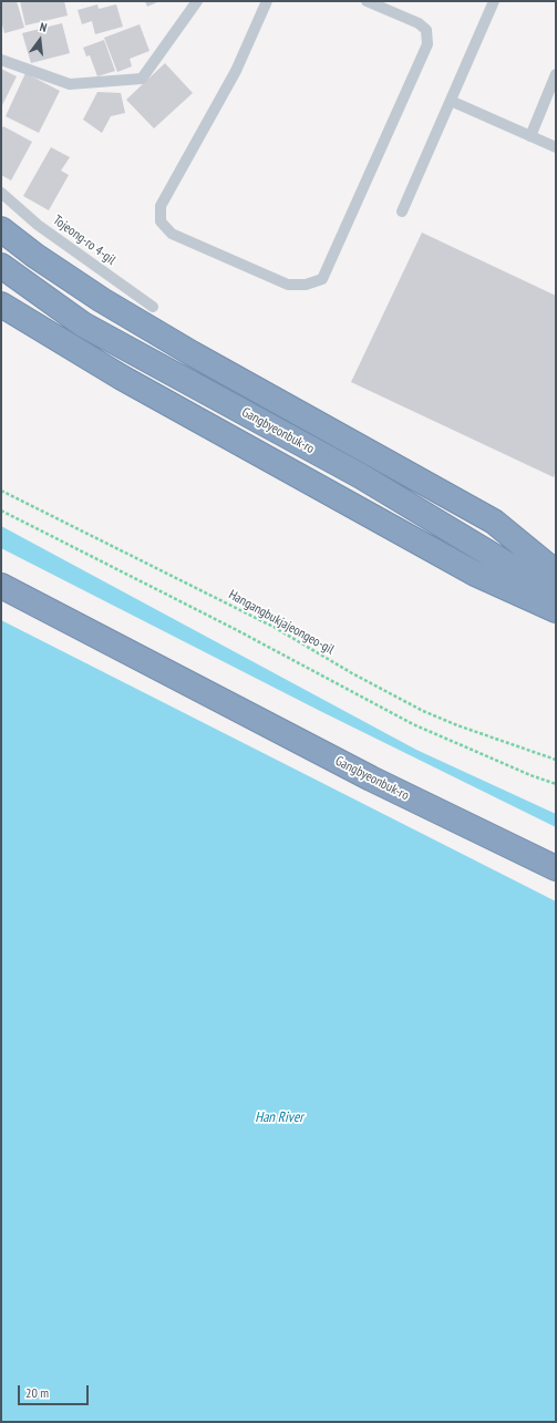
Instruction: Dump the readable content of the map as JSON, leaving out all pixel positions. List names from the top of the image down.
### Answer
{
  "streets": {
    "highway": ["Gangbyeonbuk-ro"],
    "lane": ["Tojeong-ro 4-gil"],
    "path": ["Hangangbukjajeongeo-gil"]
  },
  "water": ["Han River"],
  "scale_bar": "20 m",
  "north": "top"
}
